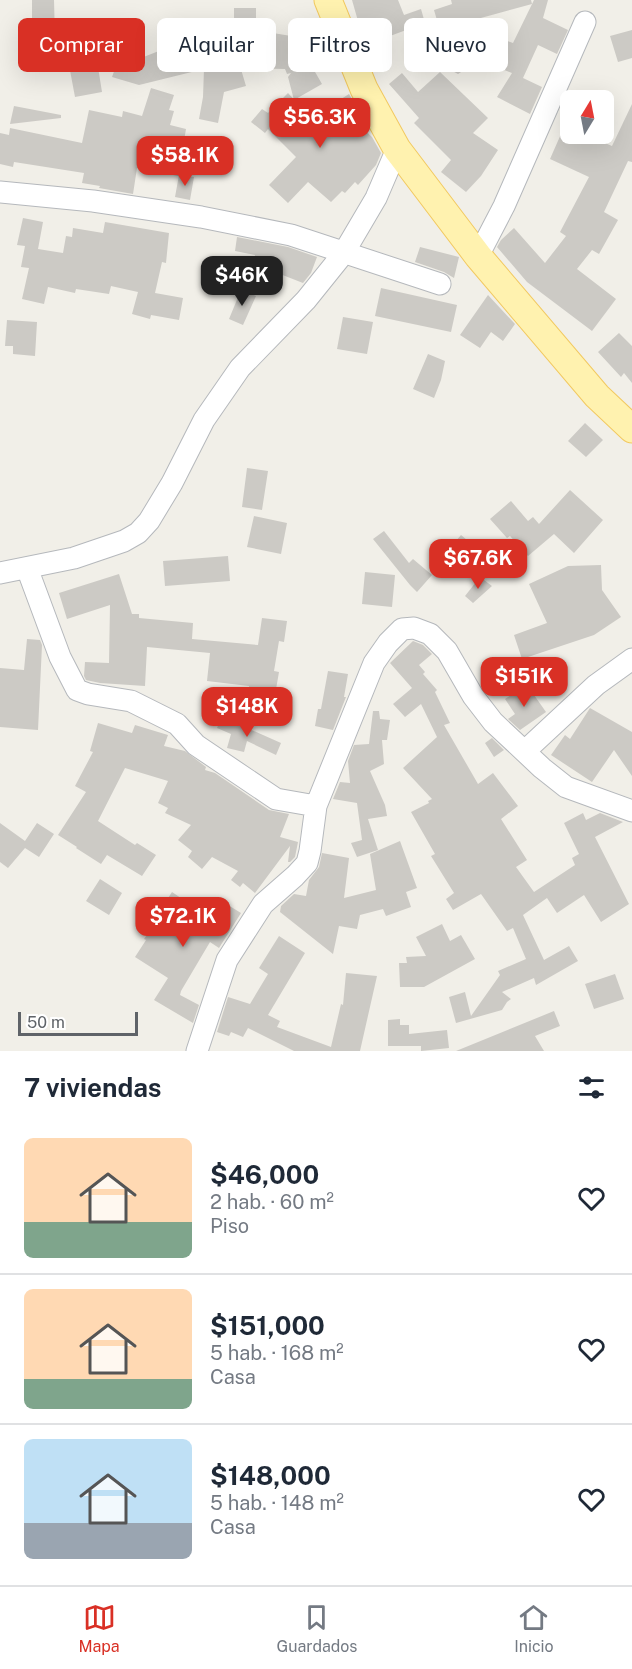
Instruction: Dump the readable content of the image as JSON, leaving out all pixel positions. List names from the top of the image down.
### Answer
{
  "scale_bar": "50 m",
  "north": "top",
  "page": {
    "chip": [
      "Comprar",
      "Alquilar",
      "Filtros",
      "Nuevo"
    ],
    "price": [
      "$56.3K",
      "$58.1K",
      "$46K",
      "$67.6K",
      "$151K",
      "$148K",
      "$72.1K"
    ],
    "scale": "50 m",
    "heading": "7 viviendas",
    "list": [
      {
        "name": "$46,000",
        "note": "2 hab. · 60 m² · Piso"
      },
      {
        "name": "$151,000",
        "note": "5 hab. · 168 m² · Casa"
      },
      {
        "name": "$148,000",
        "note": "5 hab. · 148 m² · Casa"
      }
    ],
    "tabs": ["Mapa", "Guardados", "Inicio"]
  }
}
